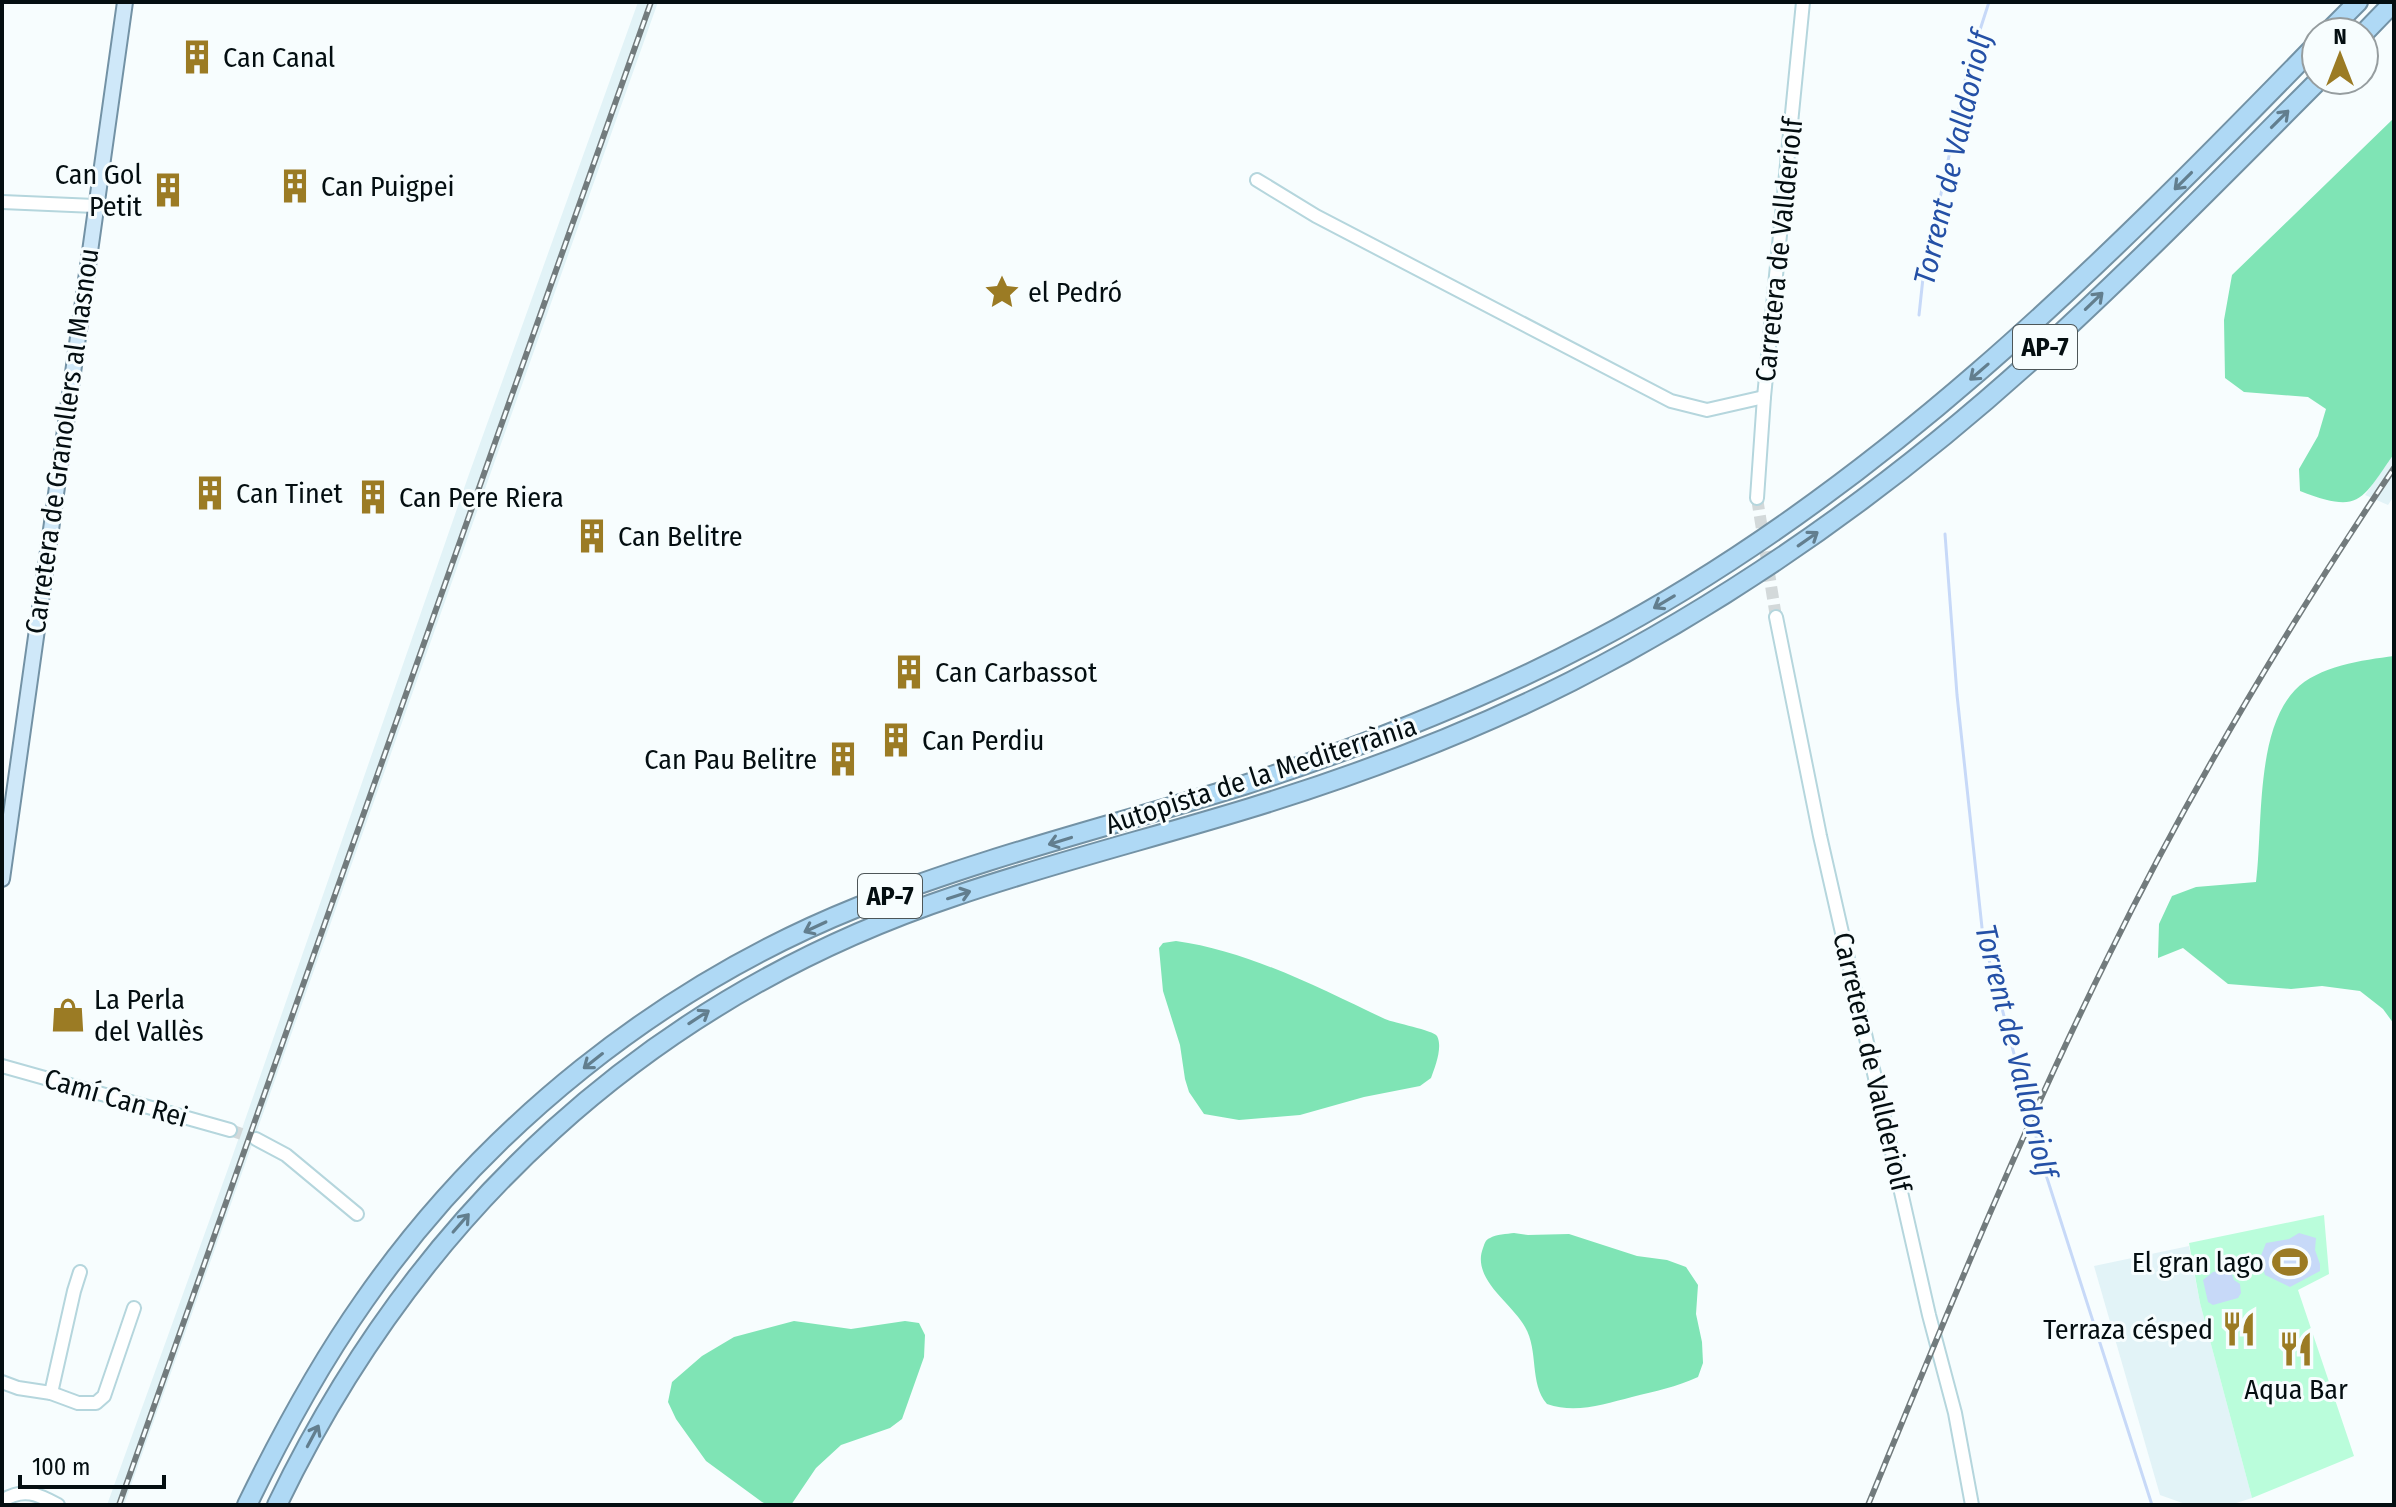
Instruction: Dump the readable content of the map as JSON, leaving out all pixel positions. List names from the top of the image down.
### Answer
{
  "streets": {
    "highway": ["AP-7", "Autopista de la Mediterrània"],
    "main road": ["Carretera de Granollers al Masnou"],
    "street": ["Carretera de Vallderiolf", "Camí Can Rei"]
  },
  "water": ["Torrent de Valldoriolf"],
  "places": {
    "building": [
      "Can Canal",
      "Can Puigpei",
      "Can Gol Petit",
      "Can Tinet",
      "Can Pere Riera",
      "Can Belitre",
      "Can Carbassot",
      "Can Perdiu",
      "Can Pau Belitre"
    ],
    "place": ["el Pedró"],
    "shop": ["La Perla del Vallès"],
    "sports": ["El gran lago"],
    "restaurant": ["Terraza césped", "Aqua Bar"]
  },
  "scale_bar": "100 m",
  "north": "top"
}
